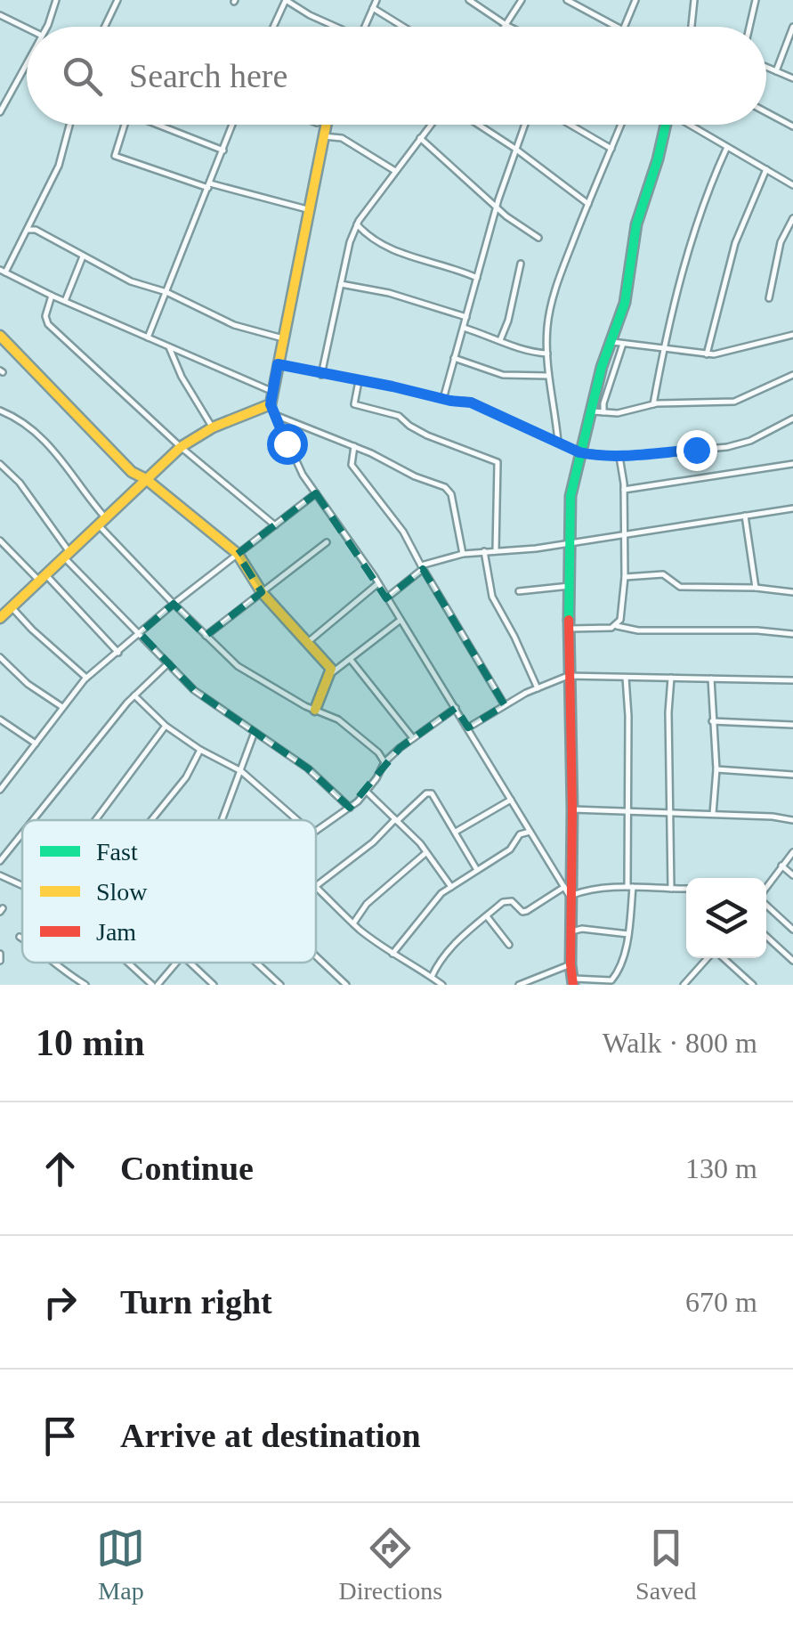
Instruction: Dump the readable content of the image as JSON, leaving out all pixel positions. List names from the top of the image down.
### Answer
{
  "legend": ["Fast", "Slow", "Jam"],
  "page": {
    "search": "Search here",
    "heading": ["10 min", "Walk · 800 m"],
    "list": [
      ["Continue", "130 m"],
      ["Turn right", "670 m"],
      "Arrive at destination"
    ],
    "nav": ["Map", "Directions", "Saved"]
  }
}
